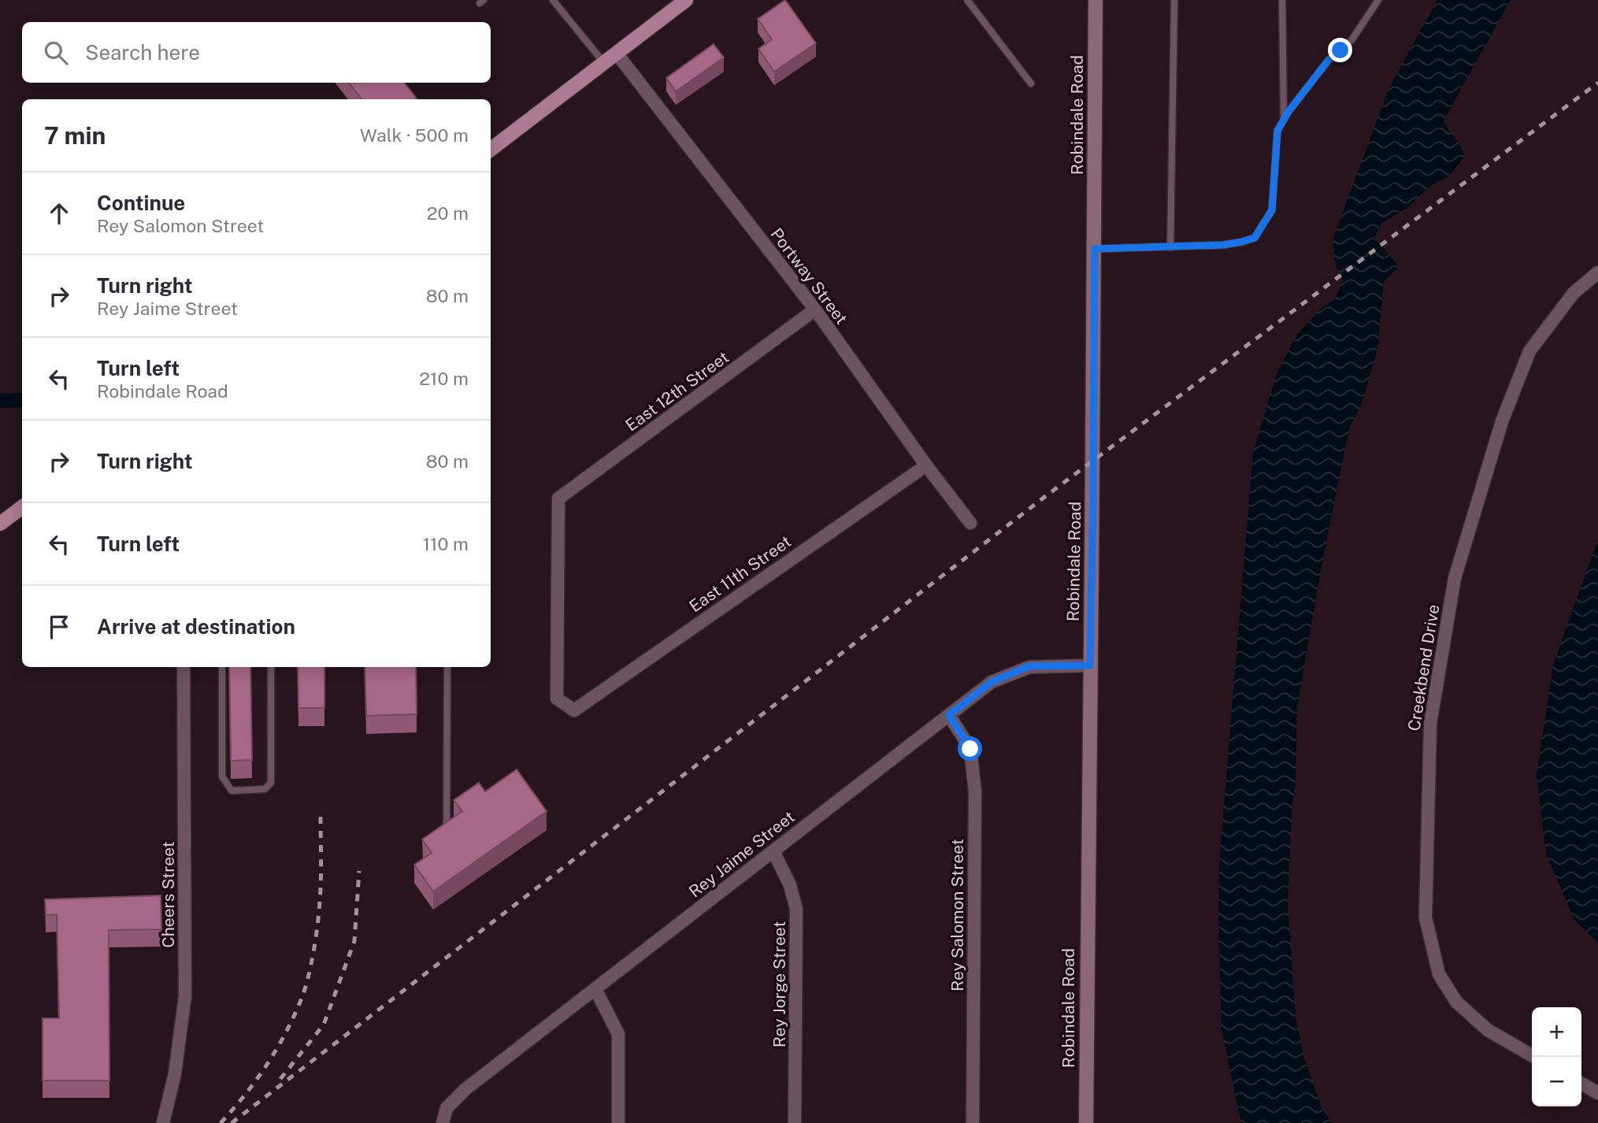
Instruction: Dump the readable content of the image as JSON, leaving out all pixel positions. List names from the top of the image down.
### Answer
{
  "streets": {
    "street": [
      "Robindale Road",
      "Portway Street",
      "East 12th Street",
      "East 11th Street",
      "Creekbend Drive",
      "Rey Jaime Street",
      "Cheers Street",
      "Rey Salomon Street",
      "Rey Jorge Street"
    ]
  },
  "crossings": [
    ["Robindale Road", "Rey Jaime Street"],
    ["Portway Street", "East 12th Street"],
    ["Portway Street", "East 11th Street"],
    ["East 12th Street", "East 11th Street"],
    ["Rey Jaime Street", "Rey Salomon Street"],
    ["Rey Jaime Street", "Rey Jorge Street"]
  ],
  "page": {
    "search": "Search here",
    "heading": ["7 min", "Walk · 500 m"],
    "list": [
      ["Continue", "Rey Salomon Street", "20 m"],
      ["Turn right", "Rey Jaime Street", "80 m"],
      ["Turn left", "Robindale Road", "210 m"],
      ["Turn right", "80 m"],
      ["Turn left", "110 m"],
      "Arrive at destination"
    ],
    "map_buttons": ["+", "−"]
  }
}
